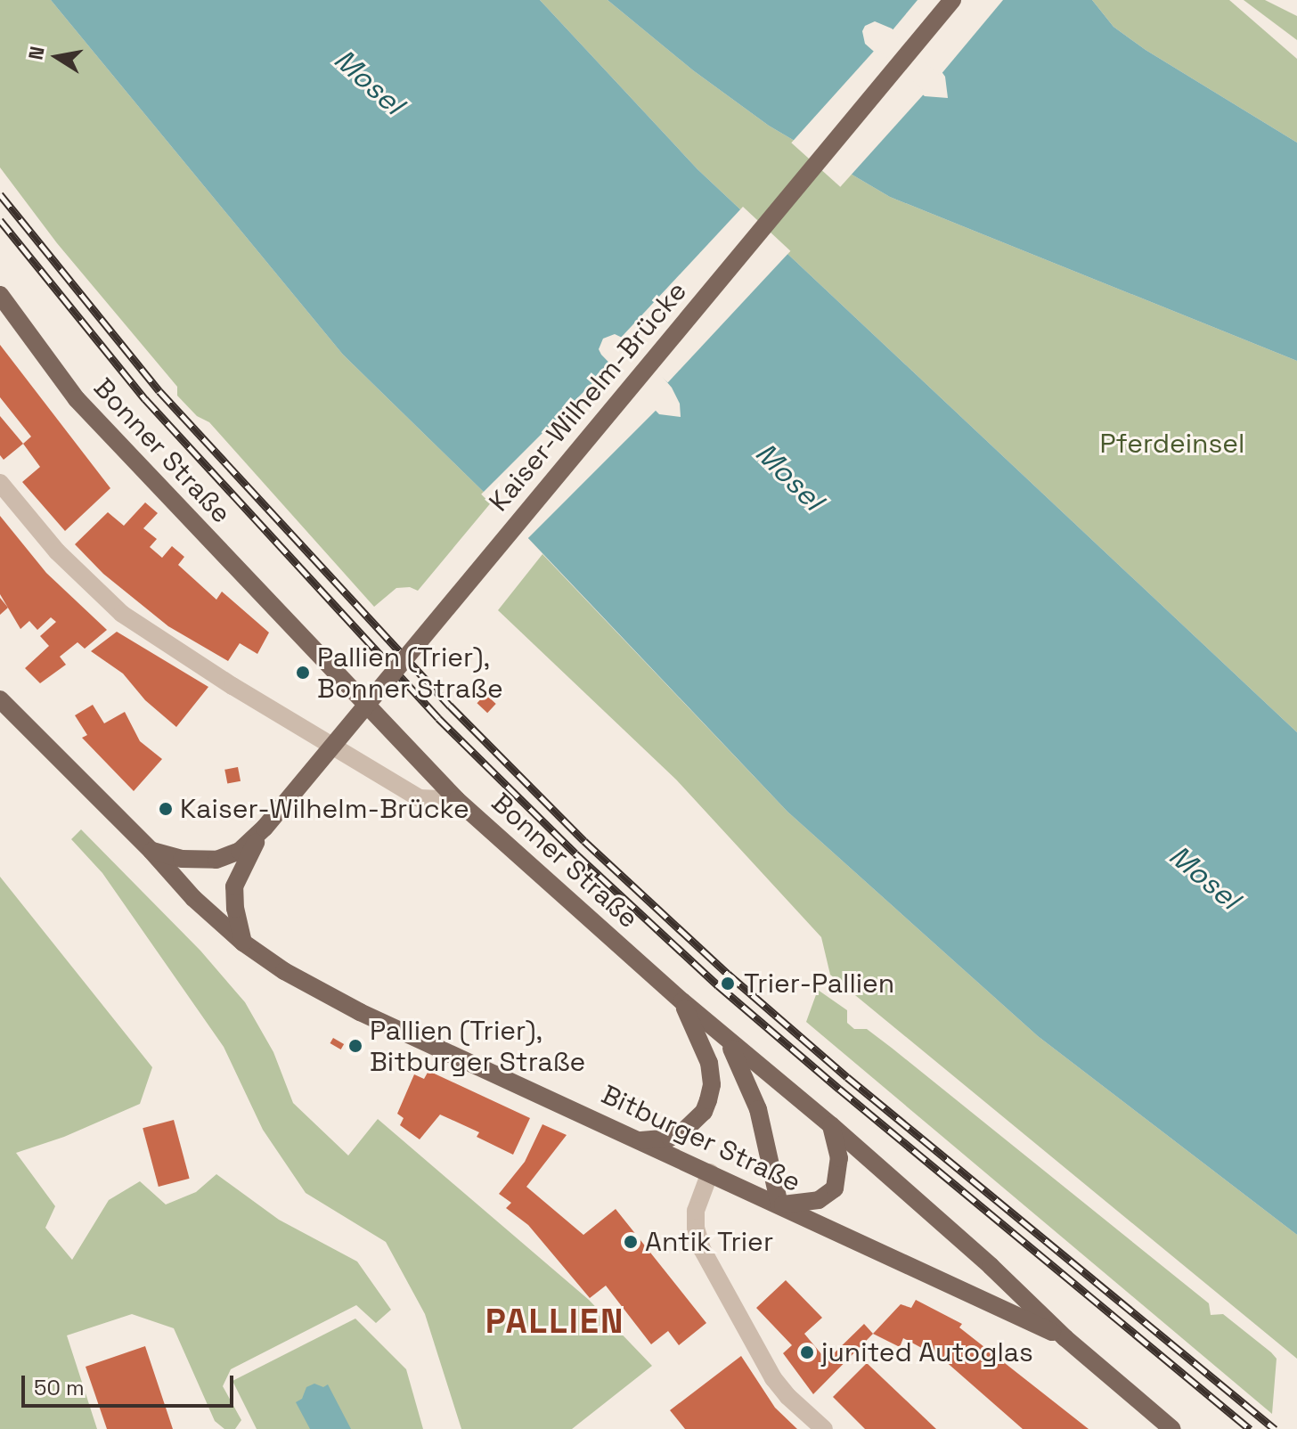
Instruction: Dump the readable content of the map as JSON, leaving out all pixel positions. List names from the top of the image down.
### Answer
{
  "streets": {
    "main road": ["Kaiser-Wilhelm-Brücke", "Bonner Straße", "Bitburger Straße"]
  },
  "crossings": [
    ["Kaiser-Wilhelm-Brücke", "Bitburger Straße"],
    ["Bonner Straße", "Bitburger Straße"]
  ],
  "districts": ["PALLIEN"],
  "water": ["Mosel"],
  "parks": ["Pferdeinsel"],
  "places": [
    "Pallien (Trier), Bonner Straße",
    "Kaiser-Wilhelm-Brücke",
    "Trier-Pallien",
    "Pallien (Trier), Bitburger Straße",
    "Antik Trier",
    "junited Autoglas"
  ],
  "scale_bar": "50 m",
  "north": "left"
}
